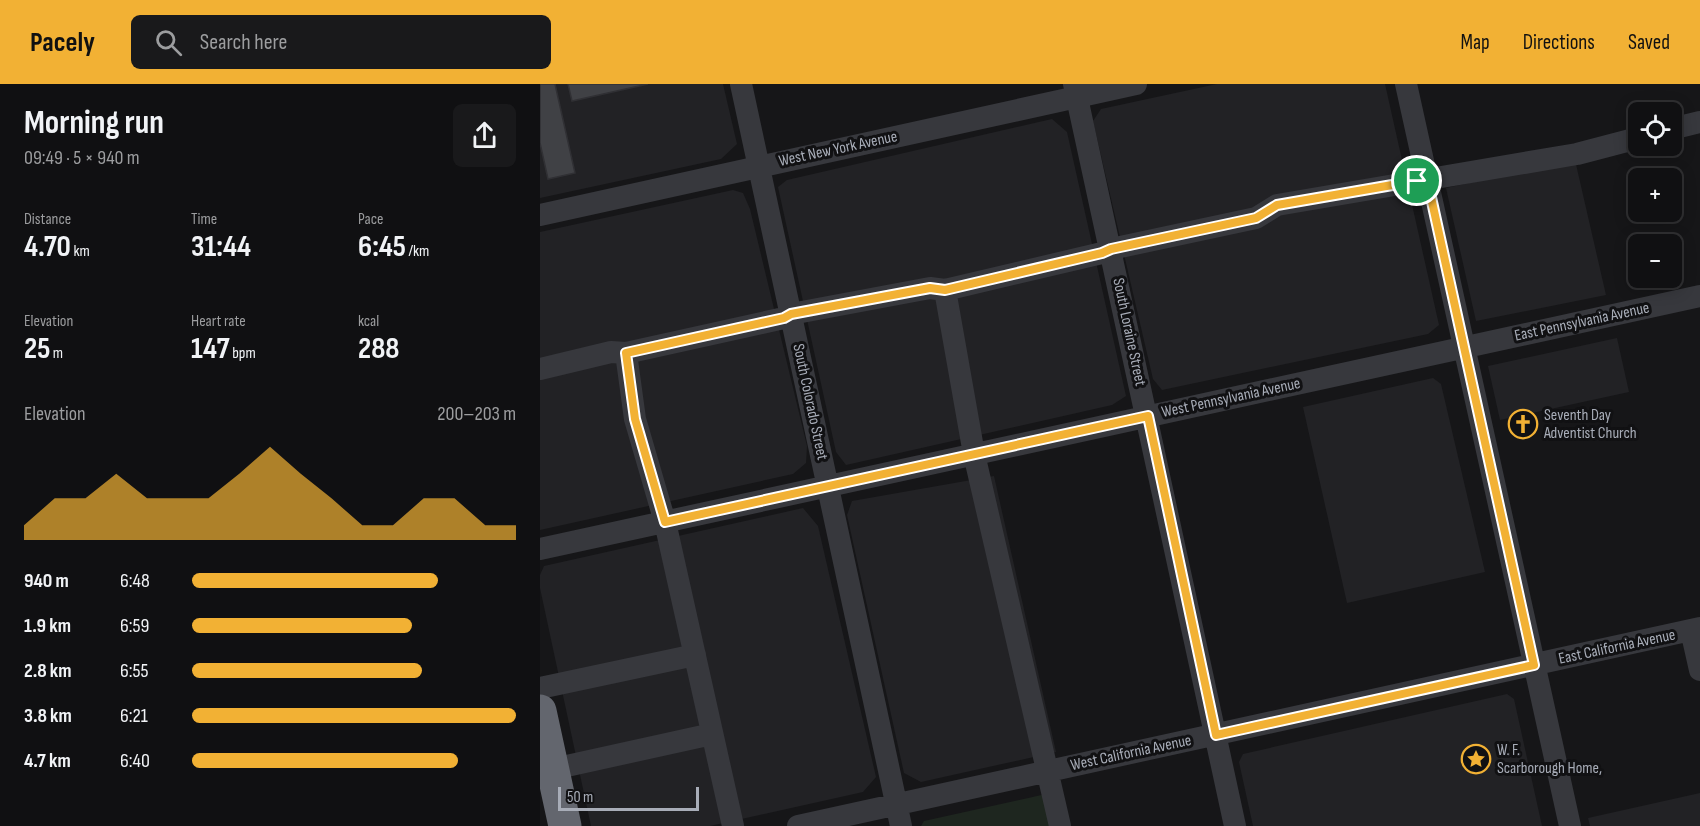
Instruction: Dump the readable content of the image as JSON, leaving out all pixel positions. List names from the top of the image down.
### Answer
{
  "streets": {
    "street": [
      "West New York Avenue",
      "East Pennsylvania Avenue",
      "South Loraine Street",
      "West Pennsylvania Avenue",
      "South Colorado Street",
      "East California Avenue",
      "West California Avenue"
    ]
  },
  "crossings": [
    ["West New York Avenue", "South Loraine Street"],
    ["West New York Avenue", "South Colorado Street"],
    ["East Pennsylvania Avenue", "West Pennsylvania Avenue"],
    ["South Loraine Street", "West Pennsylvania Avenue"],
    ["South Loraine Street", "West California Avenue"],
    ["West Pennsylvania Avenue", "South Colorado Street"],
    ["South Colorado Street", "West California Avenue"],
    ["East California Avenue", "West California Avenue"]
  ],
  "places": {
    "church": ["Seventh Day Adventist Church"],
    "place": ["W. F. Scarborough Home,"]
  },
  "scale_bar": "50 m",
  "page": {
    "header": "Pacely",
    "search": "Search here",
    "nav": ["Map", "Directions", "Saved"],
    "heading": ["Morning run", "09:49 · 5 × 940 m"],
    "map_buttons": ["+", "−"],
    "stats": [
      ["Distance", "4.70 km"],
      ["Time", "31:44"],
      ["Pace", "6:45 /km"],
      ["Elevation", "25 m"],
      ["Heart rate", "147 bpm"],
      ["kcal", "288"]
    ],
    "chart": ["Elevation", "200–203 m"],
    "list": [
      {
        "name": "940 m",
        "note": "6:48"
      },
      {
        "name": "1.9 km",
        "note": "6:59"
      },
      {
        "name": "2.8 km",
        "note": "6:55"
      },
      {
        "name": "3.8 km",
        "note": "6:21"
      },
      {
        "name": "4.7 km",
        "note": "6:40"
      }
    ],
    "scale": "50 m"
  }
}
